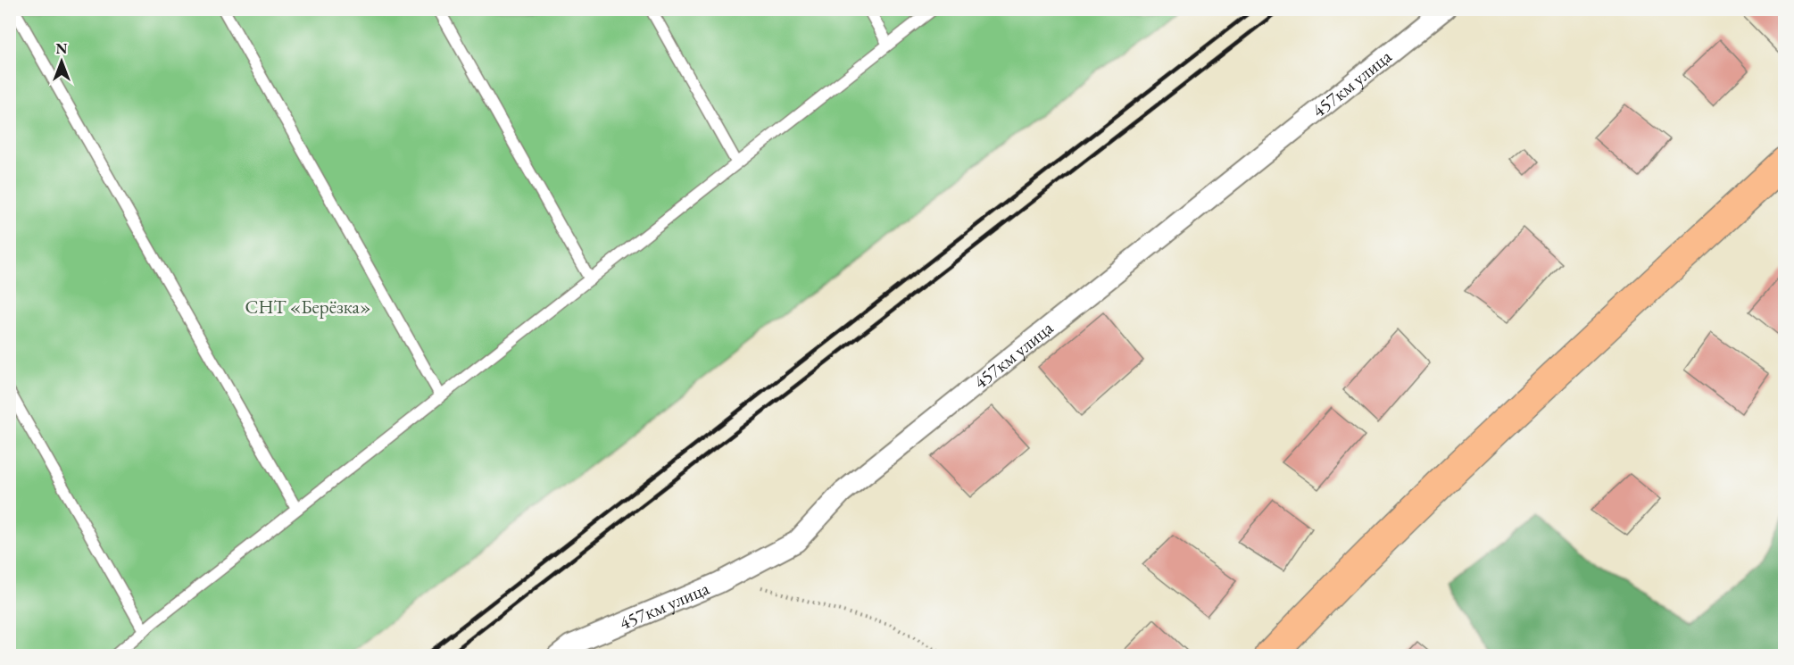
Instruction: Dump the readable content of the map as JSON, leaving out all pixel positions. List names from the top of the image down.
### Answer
{
  "streets": {
    "street": ["457км улица"]
  },
  "parks": ["СНТ «Берёзка»"],
  "north": "top"
}
